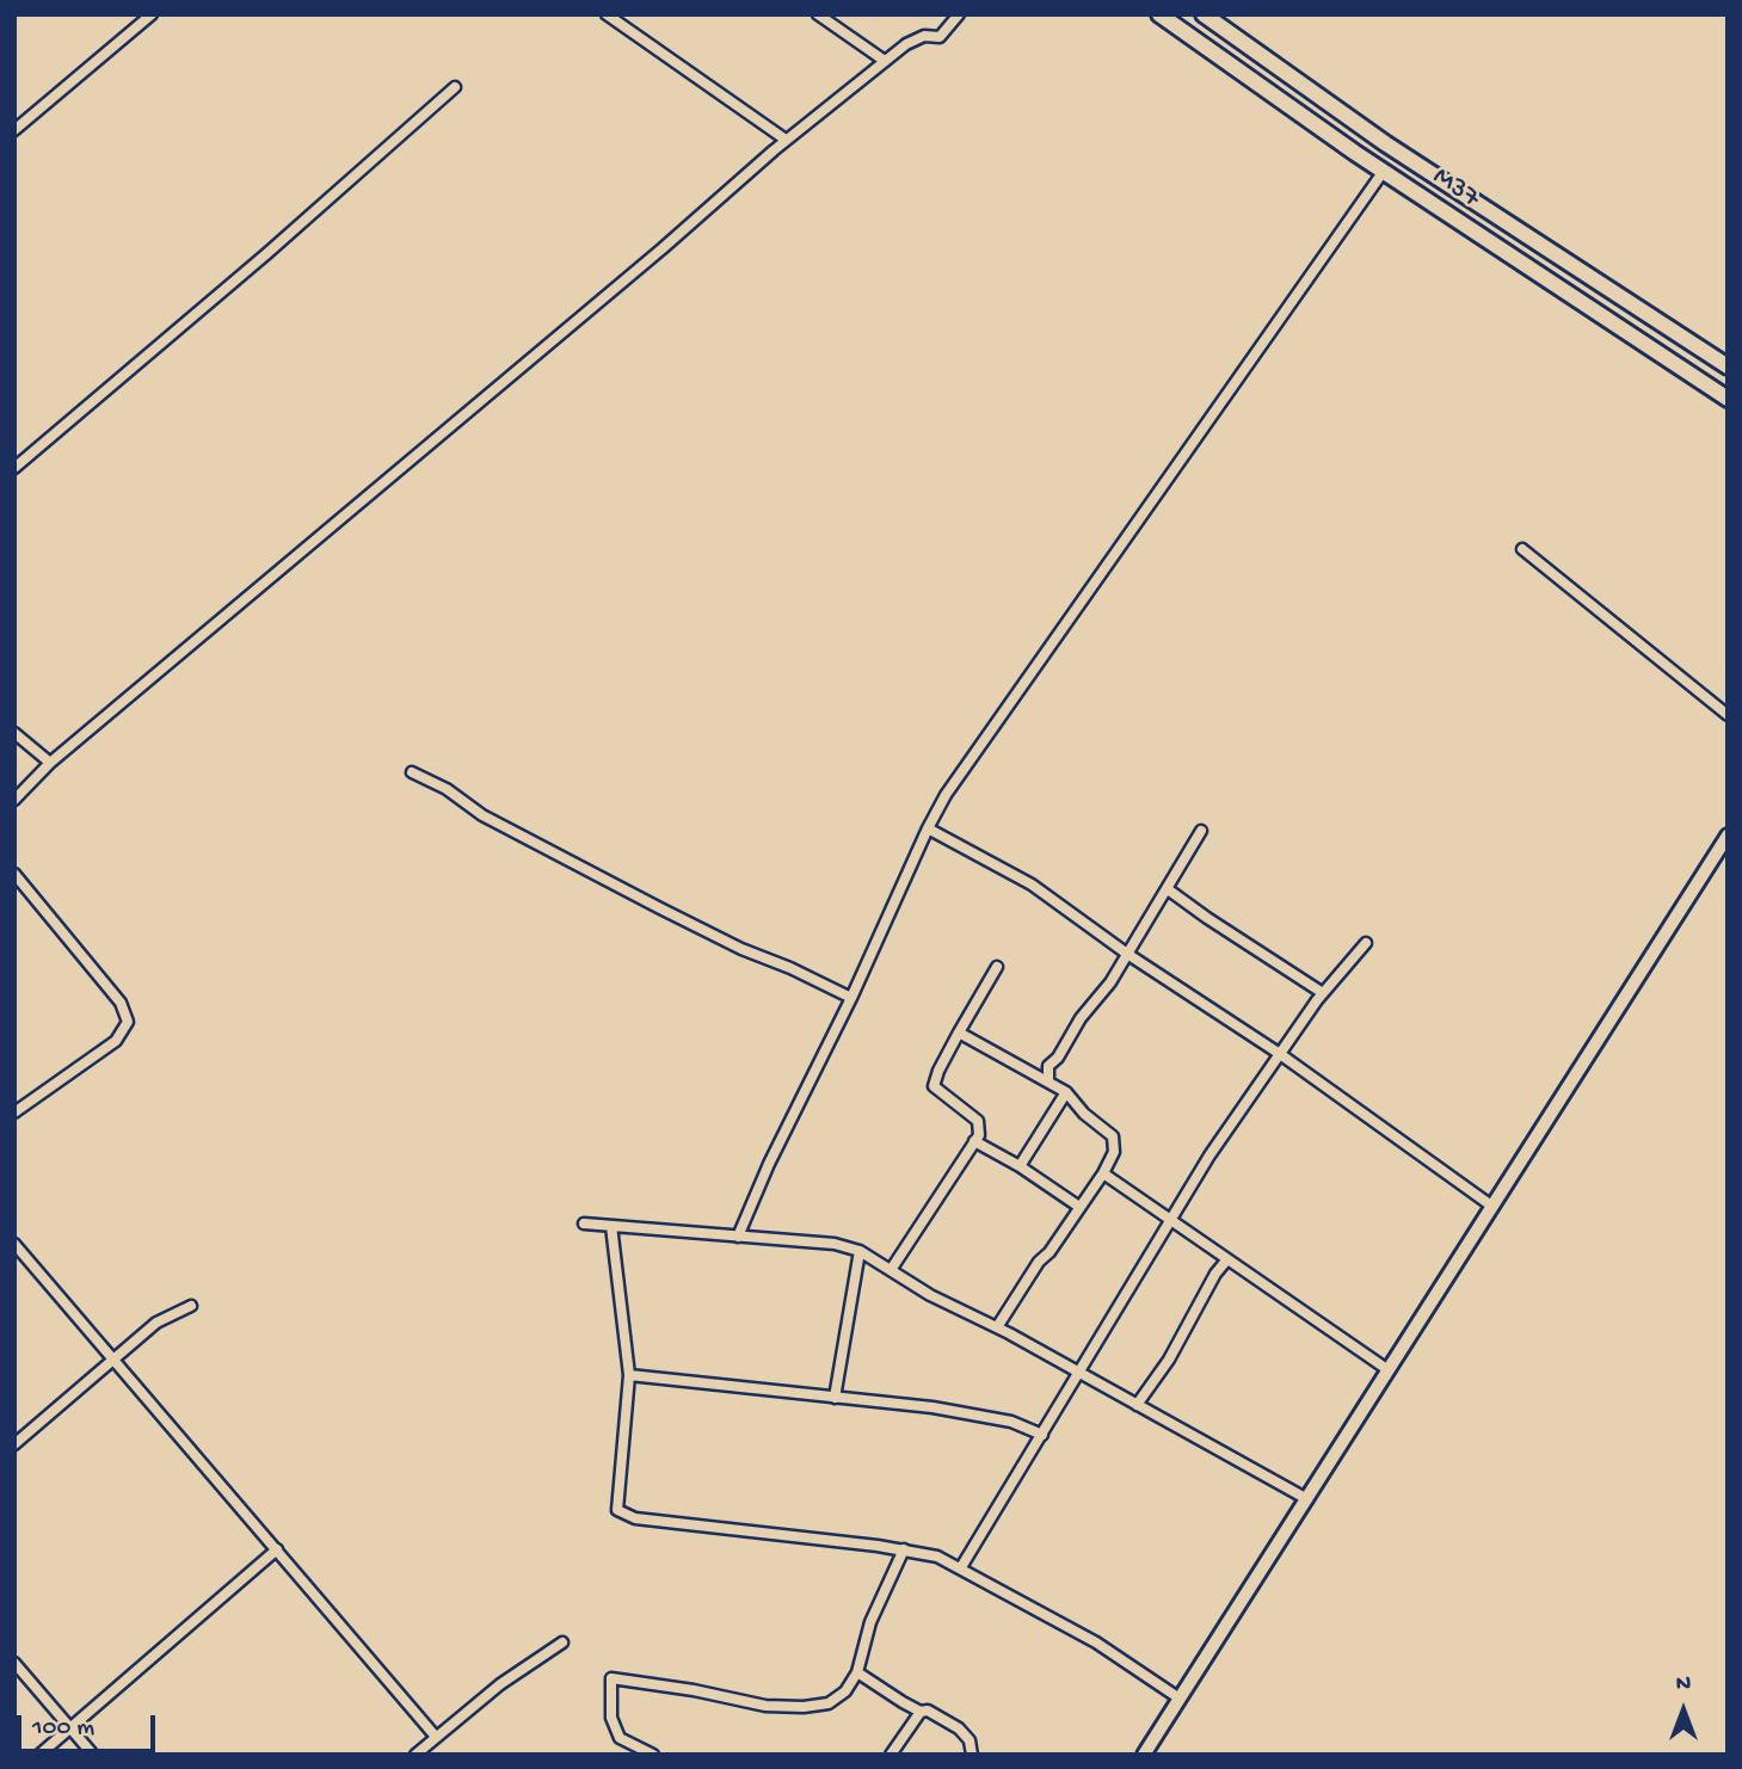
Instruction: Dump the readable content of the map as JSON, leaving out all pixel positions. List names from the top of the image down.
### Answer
{
  "streets": {
    "highway": ["M37"]
  },
  "scale_bar": "100 m",
  "north": "top"
}
